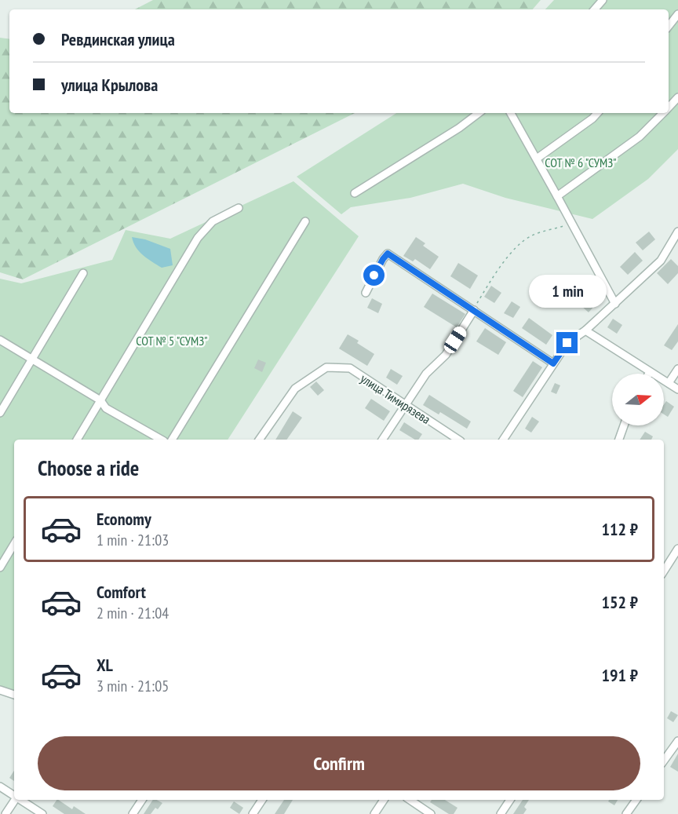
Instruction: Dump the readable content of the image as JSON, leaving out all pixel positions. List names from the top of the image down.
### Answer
{
  "streets": {
    "street": ["улица Тимирязева"]
  },
  "parks": ["СОТ № 6 \"СУМЗ\"", "СОТ № 5 \"СУМЗ\""],
  "north": "right",
  "page": {
    "banner": ["Ревдинская улица", "улица Крылова"],
    "bubble": "1 min",
    "heading": "Choose a ride",
    "list": [
      {
        "name": "Economy",
        "note": "1 min · 21:03",
        "value": "112 ₽"
      },
      {
        "name": "Comfort",
        "note": "2 min · 21:04",
        "value": "152 ₽"
      },
      {
        "name": "XL",
        "note": "3 min · 21:05",
        "value": "191 ₽"
      }
    ],
    "buttons": "Confirm"
  }
}
